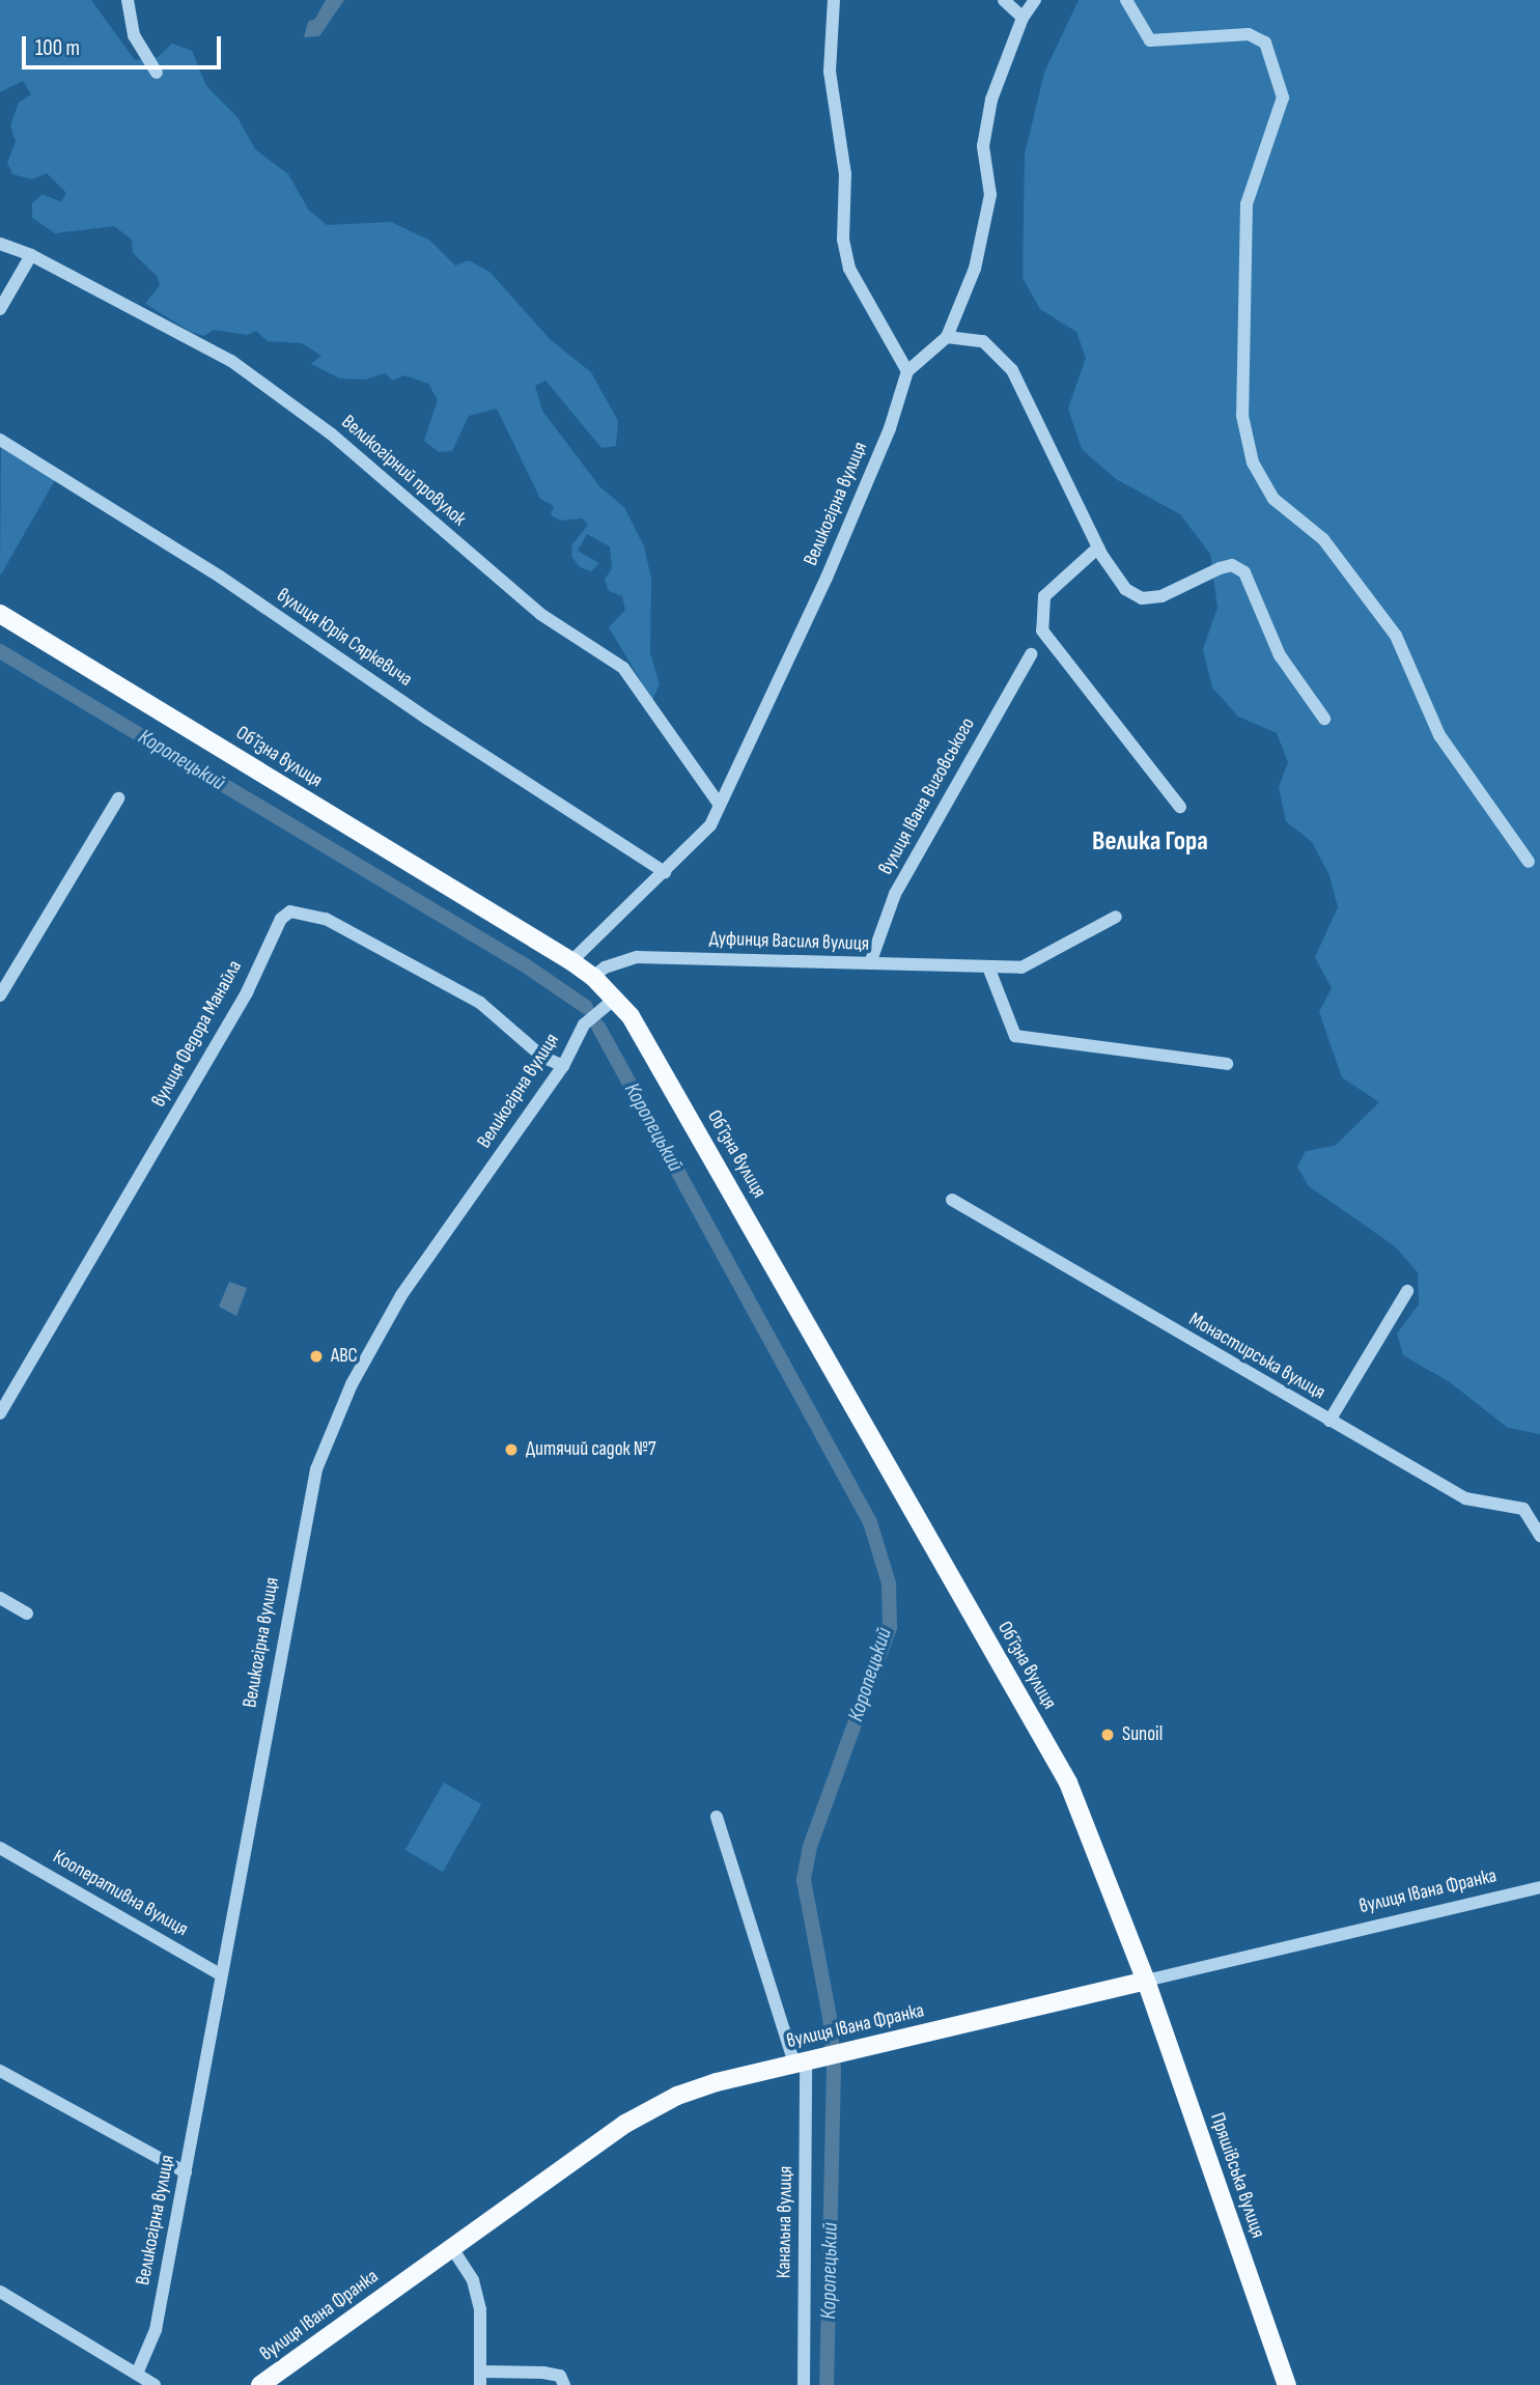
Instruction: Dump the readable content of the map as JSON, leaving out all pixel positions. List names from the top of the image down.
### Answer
{
  "streets": {
    "main road": ["Обʼїзна вулиця", "вулиця Івана Франка", "Пряшівська вулиця"],
    "street": [
      "Великогірний провулок",
      "Великогірна вулиця",
      "вулиця Юрія Сяркевича",
      "вулиця Івана Виговського",
      "Дуфинця Василя вулиця",
      "вулиця Федора Манайла",
      "Монастирська вулиця",
      "Кооперативна вулиця",
      "Канальна вулиця"
    ]
  },
  "crossings": [
    ["Великогірний провулок", "Великогірна вулиця"],
    ["Великогірна вулиця", "вулиця Юрія Сяркевича"],
    ["Великогірна вулиця", "Обʼїзна вулиця"],
    ["Великогірна вулиця", "вулиця Федора Манайла"],
    ["Великогірна вулиця", "Кооперативна вулиця"],
    ["Обʼїзна вулиця", "Дуфинця Василя вулиця"],
    ["Обʼїзна вулиця", "вулиця Івана Франка"],
    ["Обʼїзна вулиця", "Пряшівська вулиця"],
    ["вулиця Івана Виговського", "Дуфинця Василя вулиця"],
    ["вулиця Івана Франка", "Пряшівська вулиця"],
    ["вулиця Івана Франка", "Канальна вулиця"]
  ],
  "districts": ["Велика Гора"],
  "water": ["Коропецький"],
  "places": ["АВС", "Дитячий садок №7", "Sunoil"],
  "scale_bar": "100 m"
}
